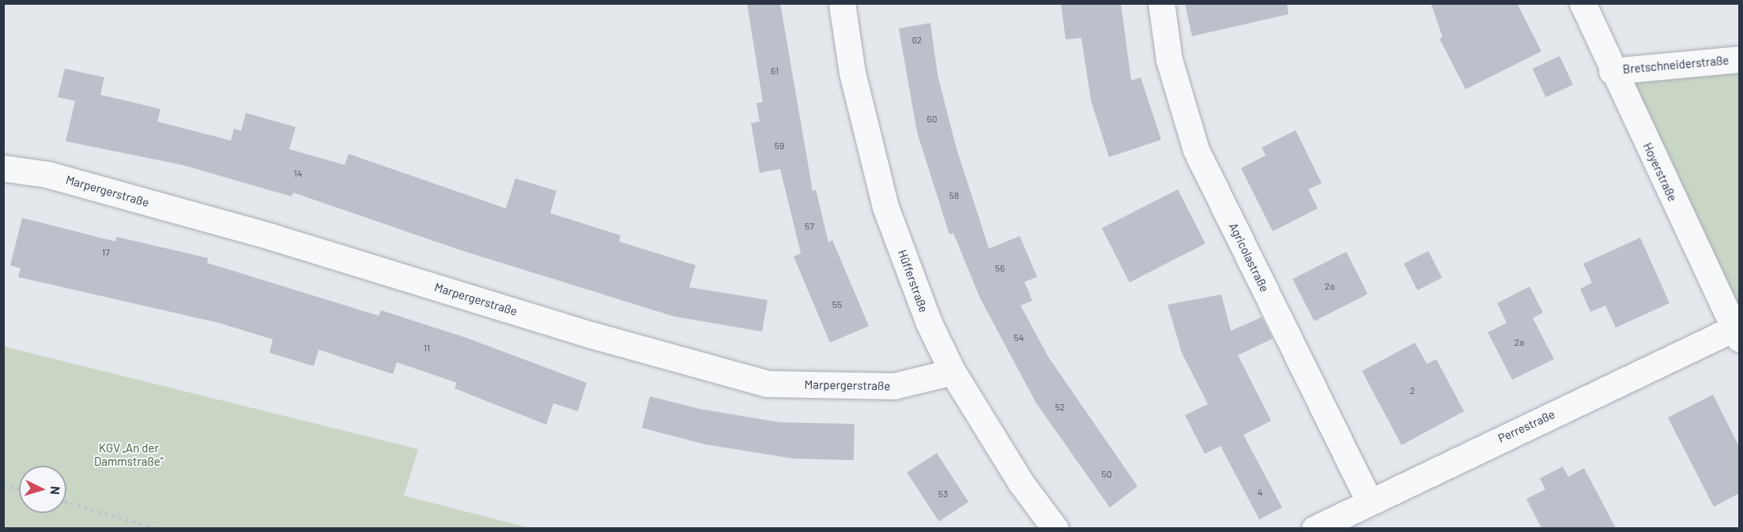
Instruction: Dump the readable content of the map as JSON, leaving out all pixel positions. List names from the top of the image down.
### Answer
{
  "streets": {
    "street": [
      "Bretschneiderstraße",
      "Hoyerstraße",
      "Marpergerstraße",
      "Agricolastraße",
      "Hüfferstraße",
      "Perrestraße"
    ]
  },
  "crossings": [
    ["Bretschneiderstraße", "Hoyerstraße"],
    ["Hoyerstraße", "Perrestraße"],
    ["Marpergerstraße", "Hüfferstraße"],
    ["Agricolastraße", "Perrestraße"]
  ],
  "parks": ["KGV „An der Dammstraße“"],
  "house_numbers": [
    "62",
    "61",
    "60",
    "59",
    "14",
    "58",
    "57",
    "17",
    "56",
    "2a",
    "55",
    "54",
    "2a",
    "11",
    "2",
    "52",
    "50",
    "4",
    "53"
  ],
  "north": "right"
}
